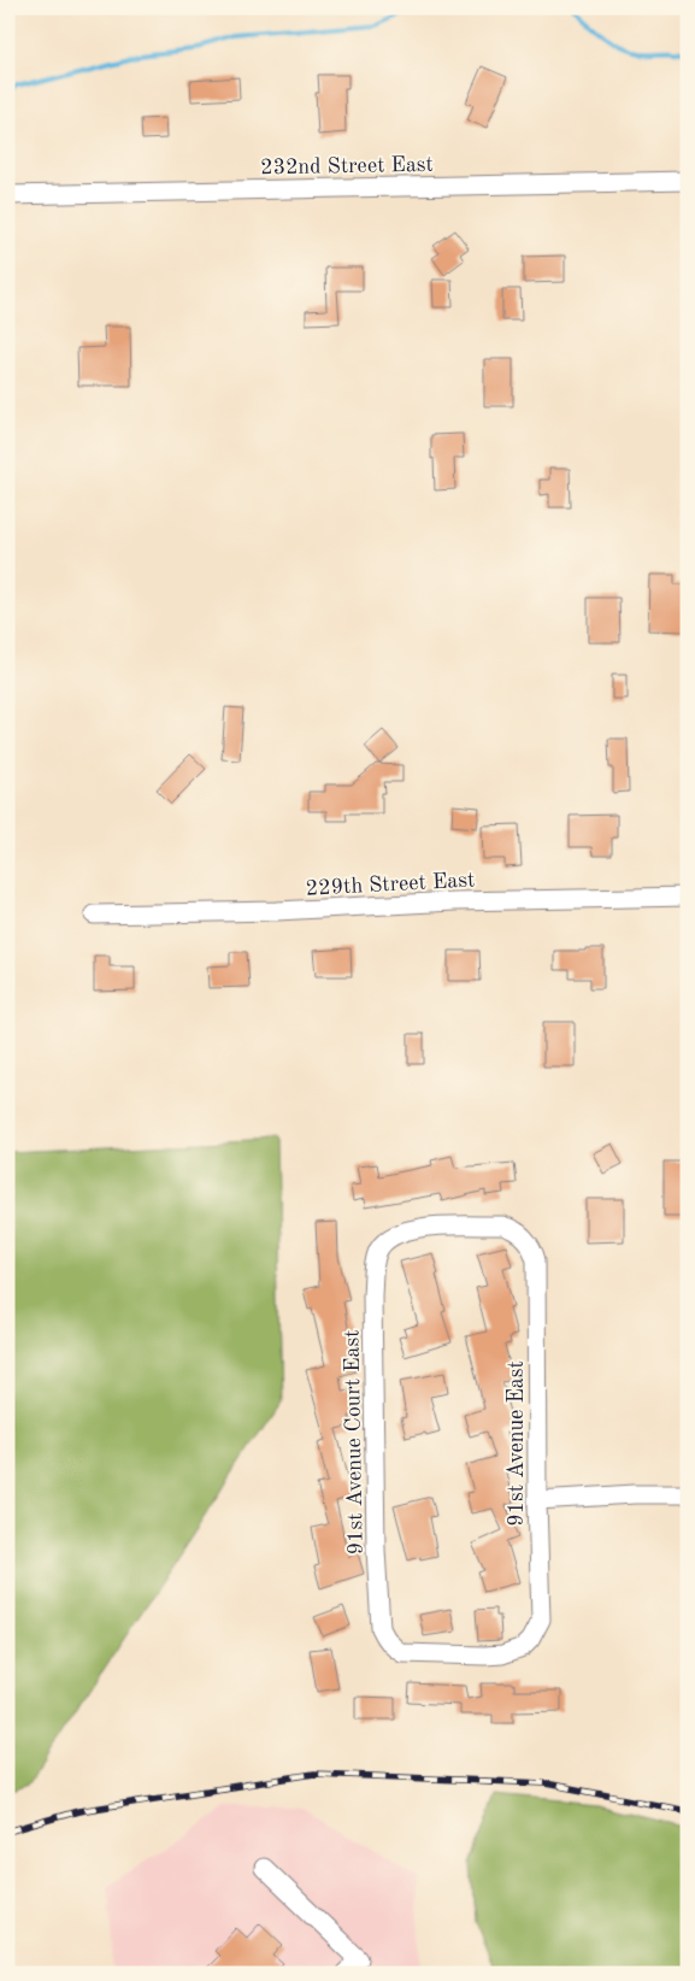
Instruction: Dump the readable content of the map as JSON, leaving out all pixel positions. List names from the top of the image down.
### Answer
{
  "streets": {
    "street": [
      "232nd Street East",
      "229th Street East",
      "91st Avenue Court East",
      "91st Avenue East"
    ]
  },
  "crossings": [
    ["91st Avenue Court East", "91st Avenue East"]
  ]
}
